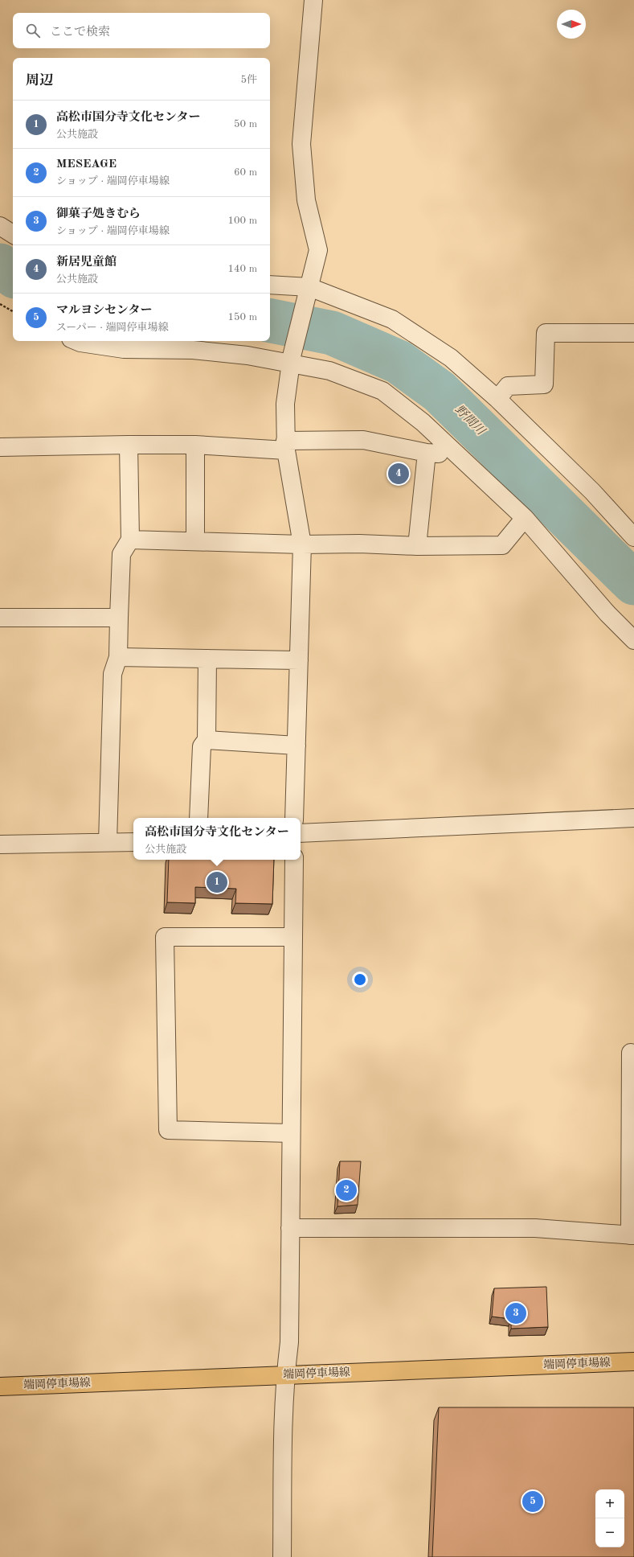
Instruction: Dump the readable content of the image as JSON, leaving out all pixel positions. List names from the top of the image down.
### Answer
{
  "streets": {
    "main road": ["端岡停車場線"]
  },
  "water": ["野間川"],
  "north": "right",
  "page": {
    "search": "ここで検索",
    "heading": ["周辺", "5件"],
    "list": [
      {
        "mark": "1",
        "name": "高松市国分寺文化センター",
        "note": "公共施設",
        "value": "50 m"
      },
      {
        "mark": "2",
        "name": "MESEAGE",
        "note": "ショップ · 端岡停車場線",
        "value": "60 m"
      },
      {
        "mark": "3",
        "name": "御菓子処きむら",
        "note": "ショップ · 端岡停車場線",
        "value": "100 m"
      },
      {
        "mark": "4",
        "name": "新居児童館",
        "note": "公共施設",
        "value": "140 m"
      },
      {
        "mark": "5",
        "name": "マルヨシセンター",
        "note": "スーパー · 端岡停車場線",
        "value": "150 m"
      }
    ],
    "pins": [
      "4",
      "1",
      "2",
      "3",
      "5"
    ],
    "popup": ["高松市国分寺文化センター", "公共施設"],
    "map_buttons": ["+", "−"]
  }
}
